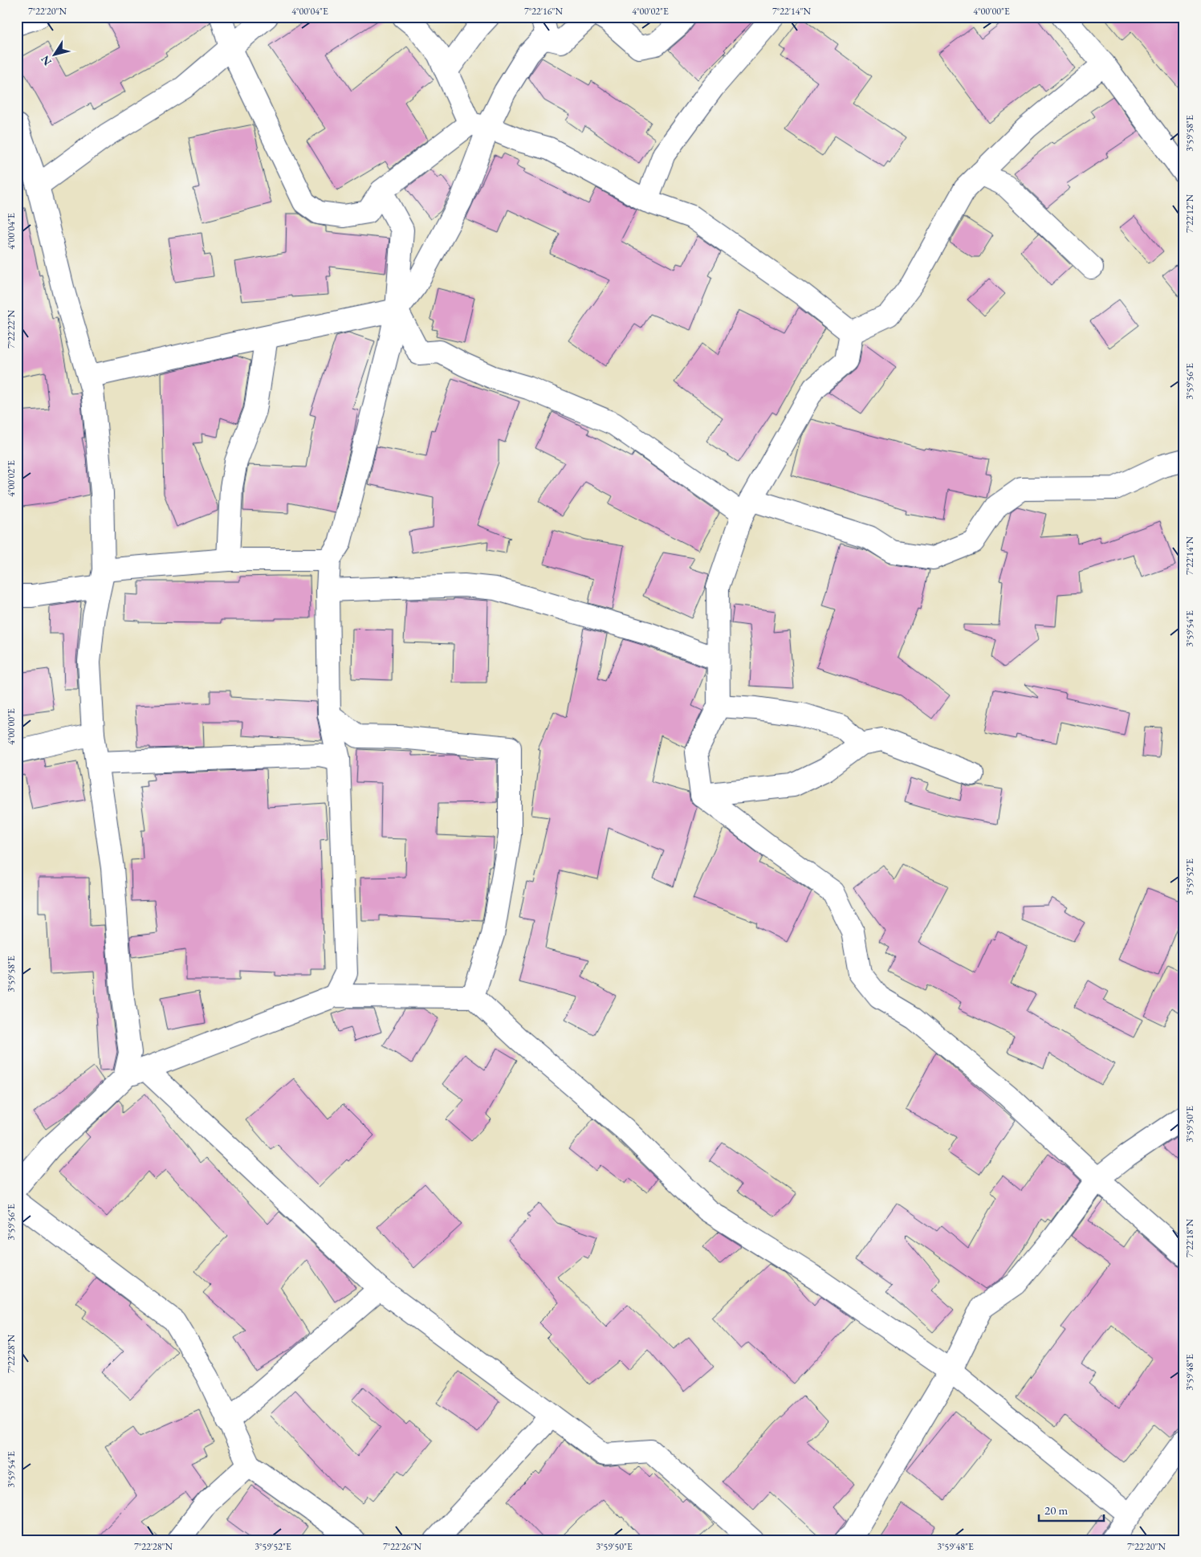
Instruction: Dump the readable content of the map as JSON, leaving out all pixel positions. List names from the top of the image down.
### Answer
{
  "scale_bar": "20 m",
  "north": "bottom left",
  "coordinates": [
    "7°22'20\"N",
    "4°00'04\"E",
    "7°22'16\"N",
    "4°00'02\"E",
    "7°22'14\"N",
    "4°00'00\"E",
    "3°59'58\"E",
    "7°22'12\"N",
    "7°22'22\"N",
    "3°59'56\"E",
    "3°59'54\"E",
    "3°59'52\"E",
    "3°59'50\"E",
    "7°22'18\"N",
    "7°22'28\"N",
    "3°59'48\"E",
    "7°22'26\"N"
  ]
}
